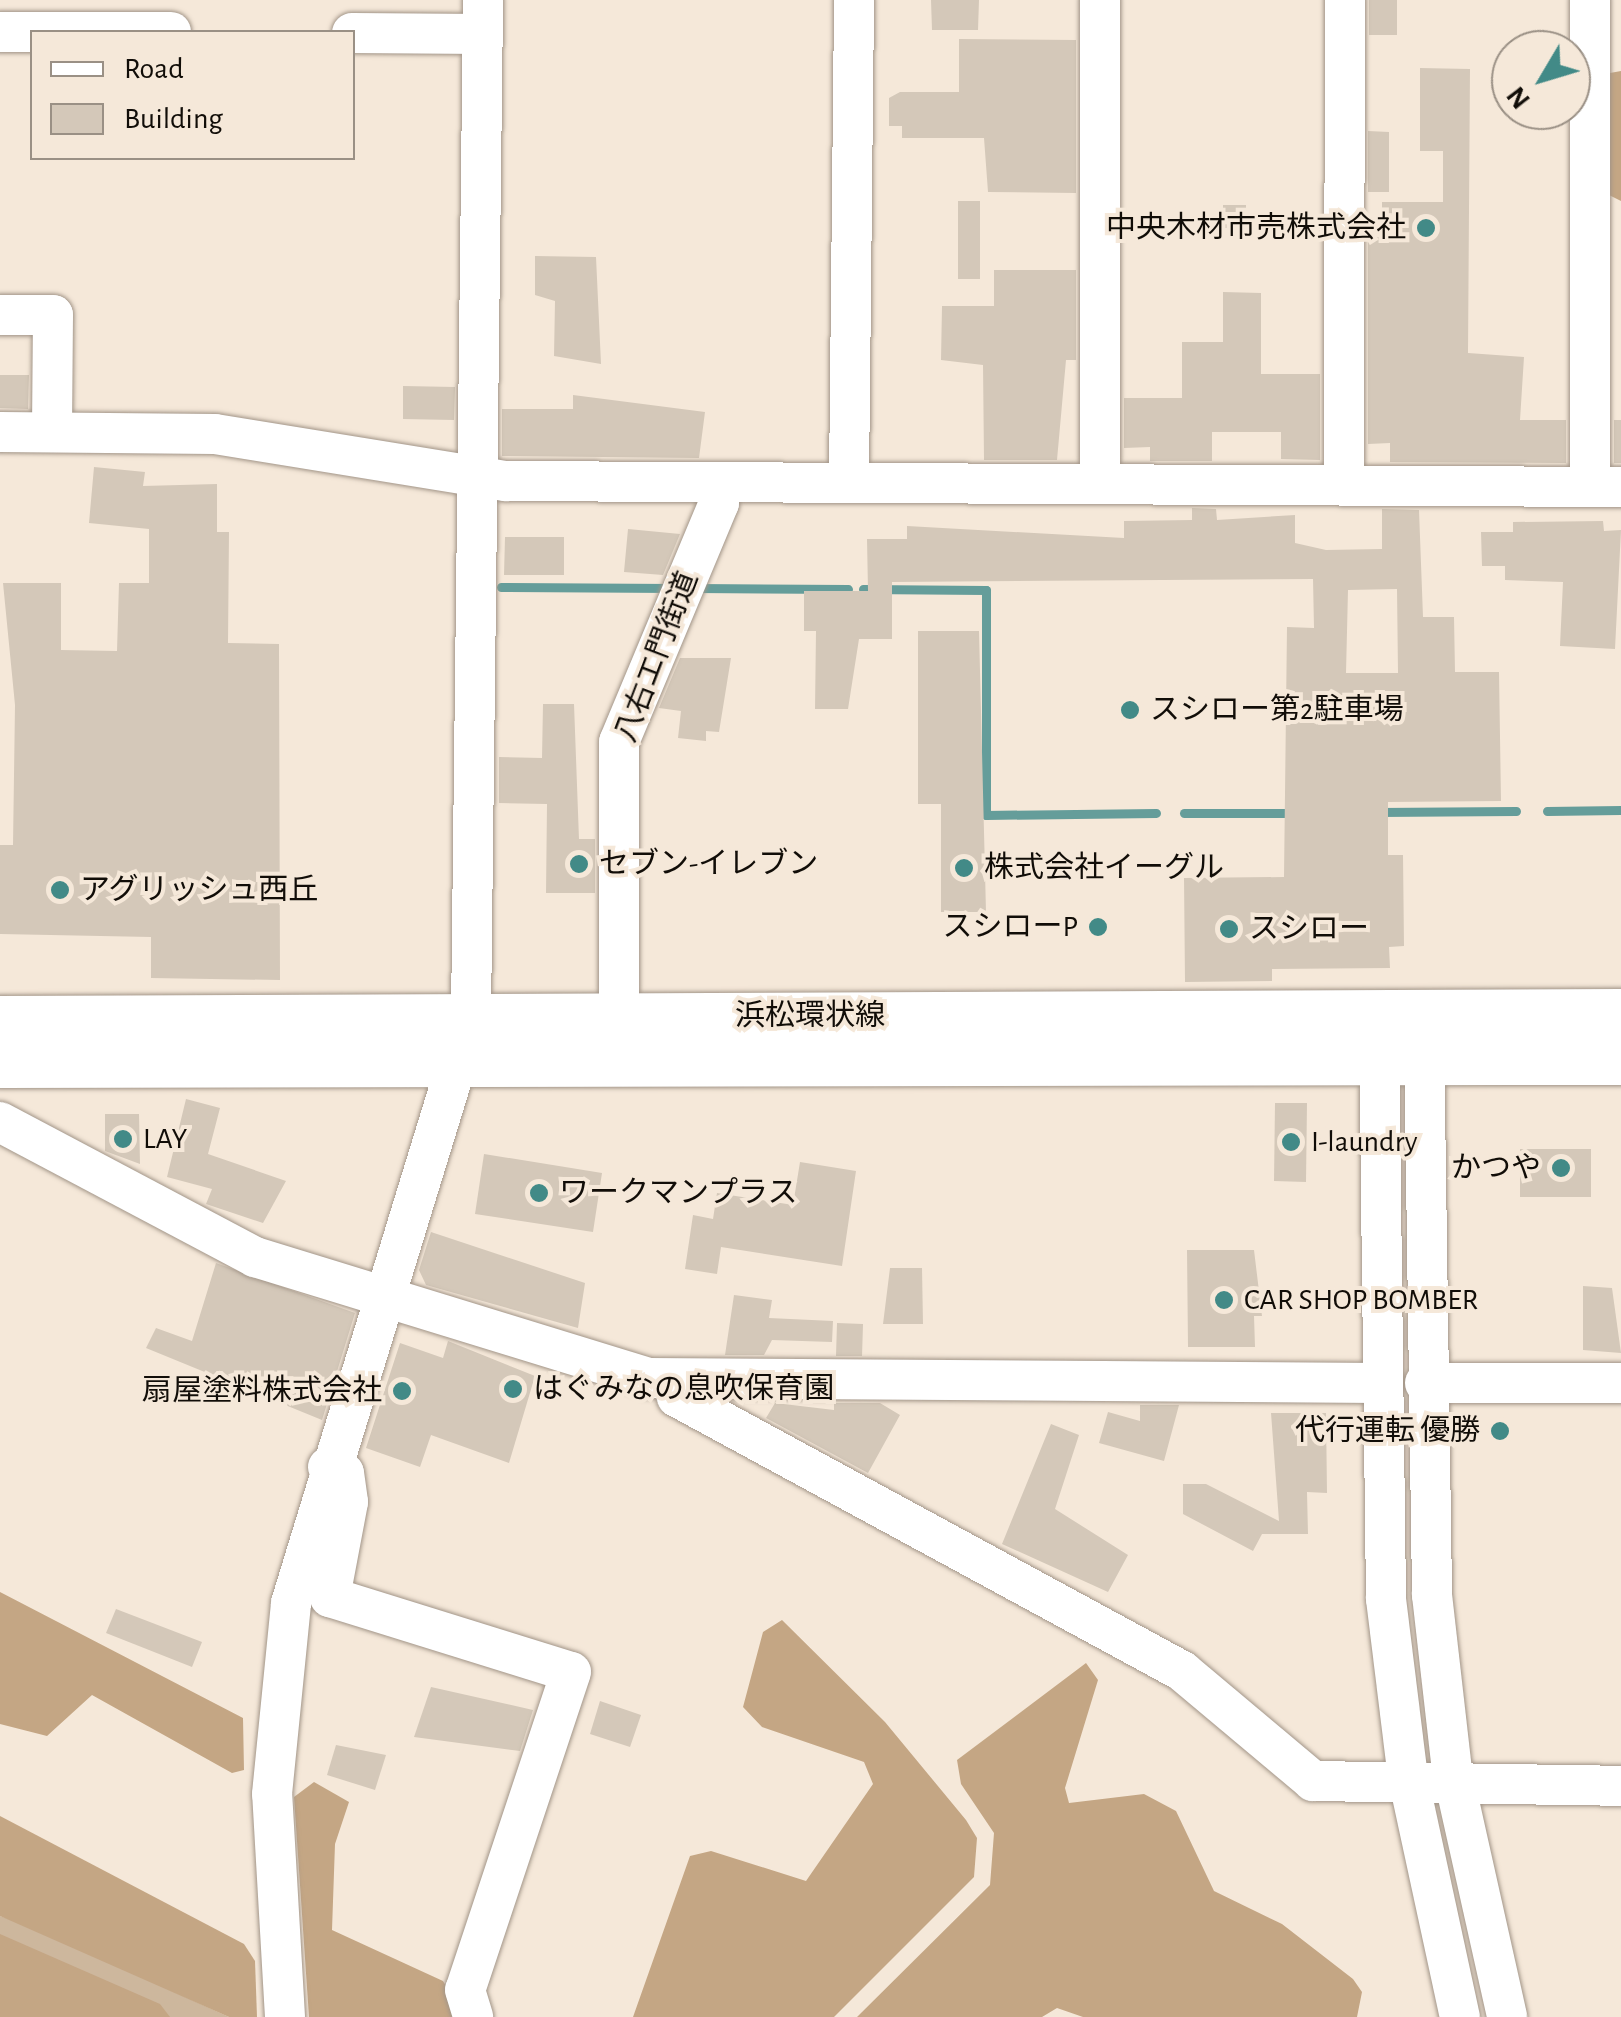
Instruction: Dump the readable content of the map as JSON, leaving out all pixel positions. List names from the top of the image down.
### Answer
{
  "streets": {
    "main road": ["浜松環状線"],
    "street": ["八右エ門街道"]
  },
  "crossings": [
    ["八右エ門街道", "浜松環状線"]
  ],
  "places": [
    "中央木材市売株式会社",
    "スシロー第2駐車場",
    "セブン-イレブン",
    "株式会社イーグル",
    "アグリッシュ西丘",
    "スシローP",
    "スシロー",
    "LAY",
    "I-laundry",
    "かつや",
    "ワークマンプラス",
    "CAR SHOP BOMBER",
    "はぐみなの息吹保育園",
    "扇屋塗料株式会社",
    "代行運転 優勝"
  ],
  "legend": ["Road", "Building"],
  "north": "bottom left"
}
